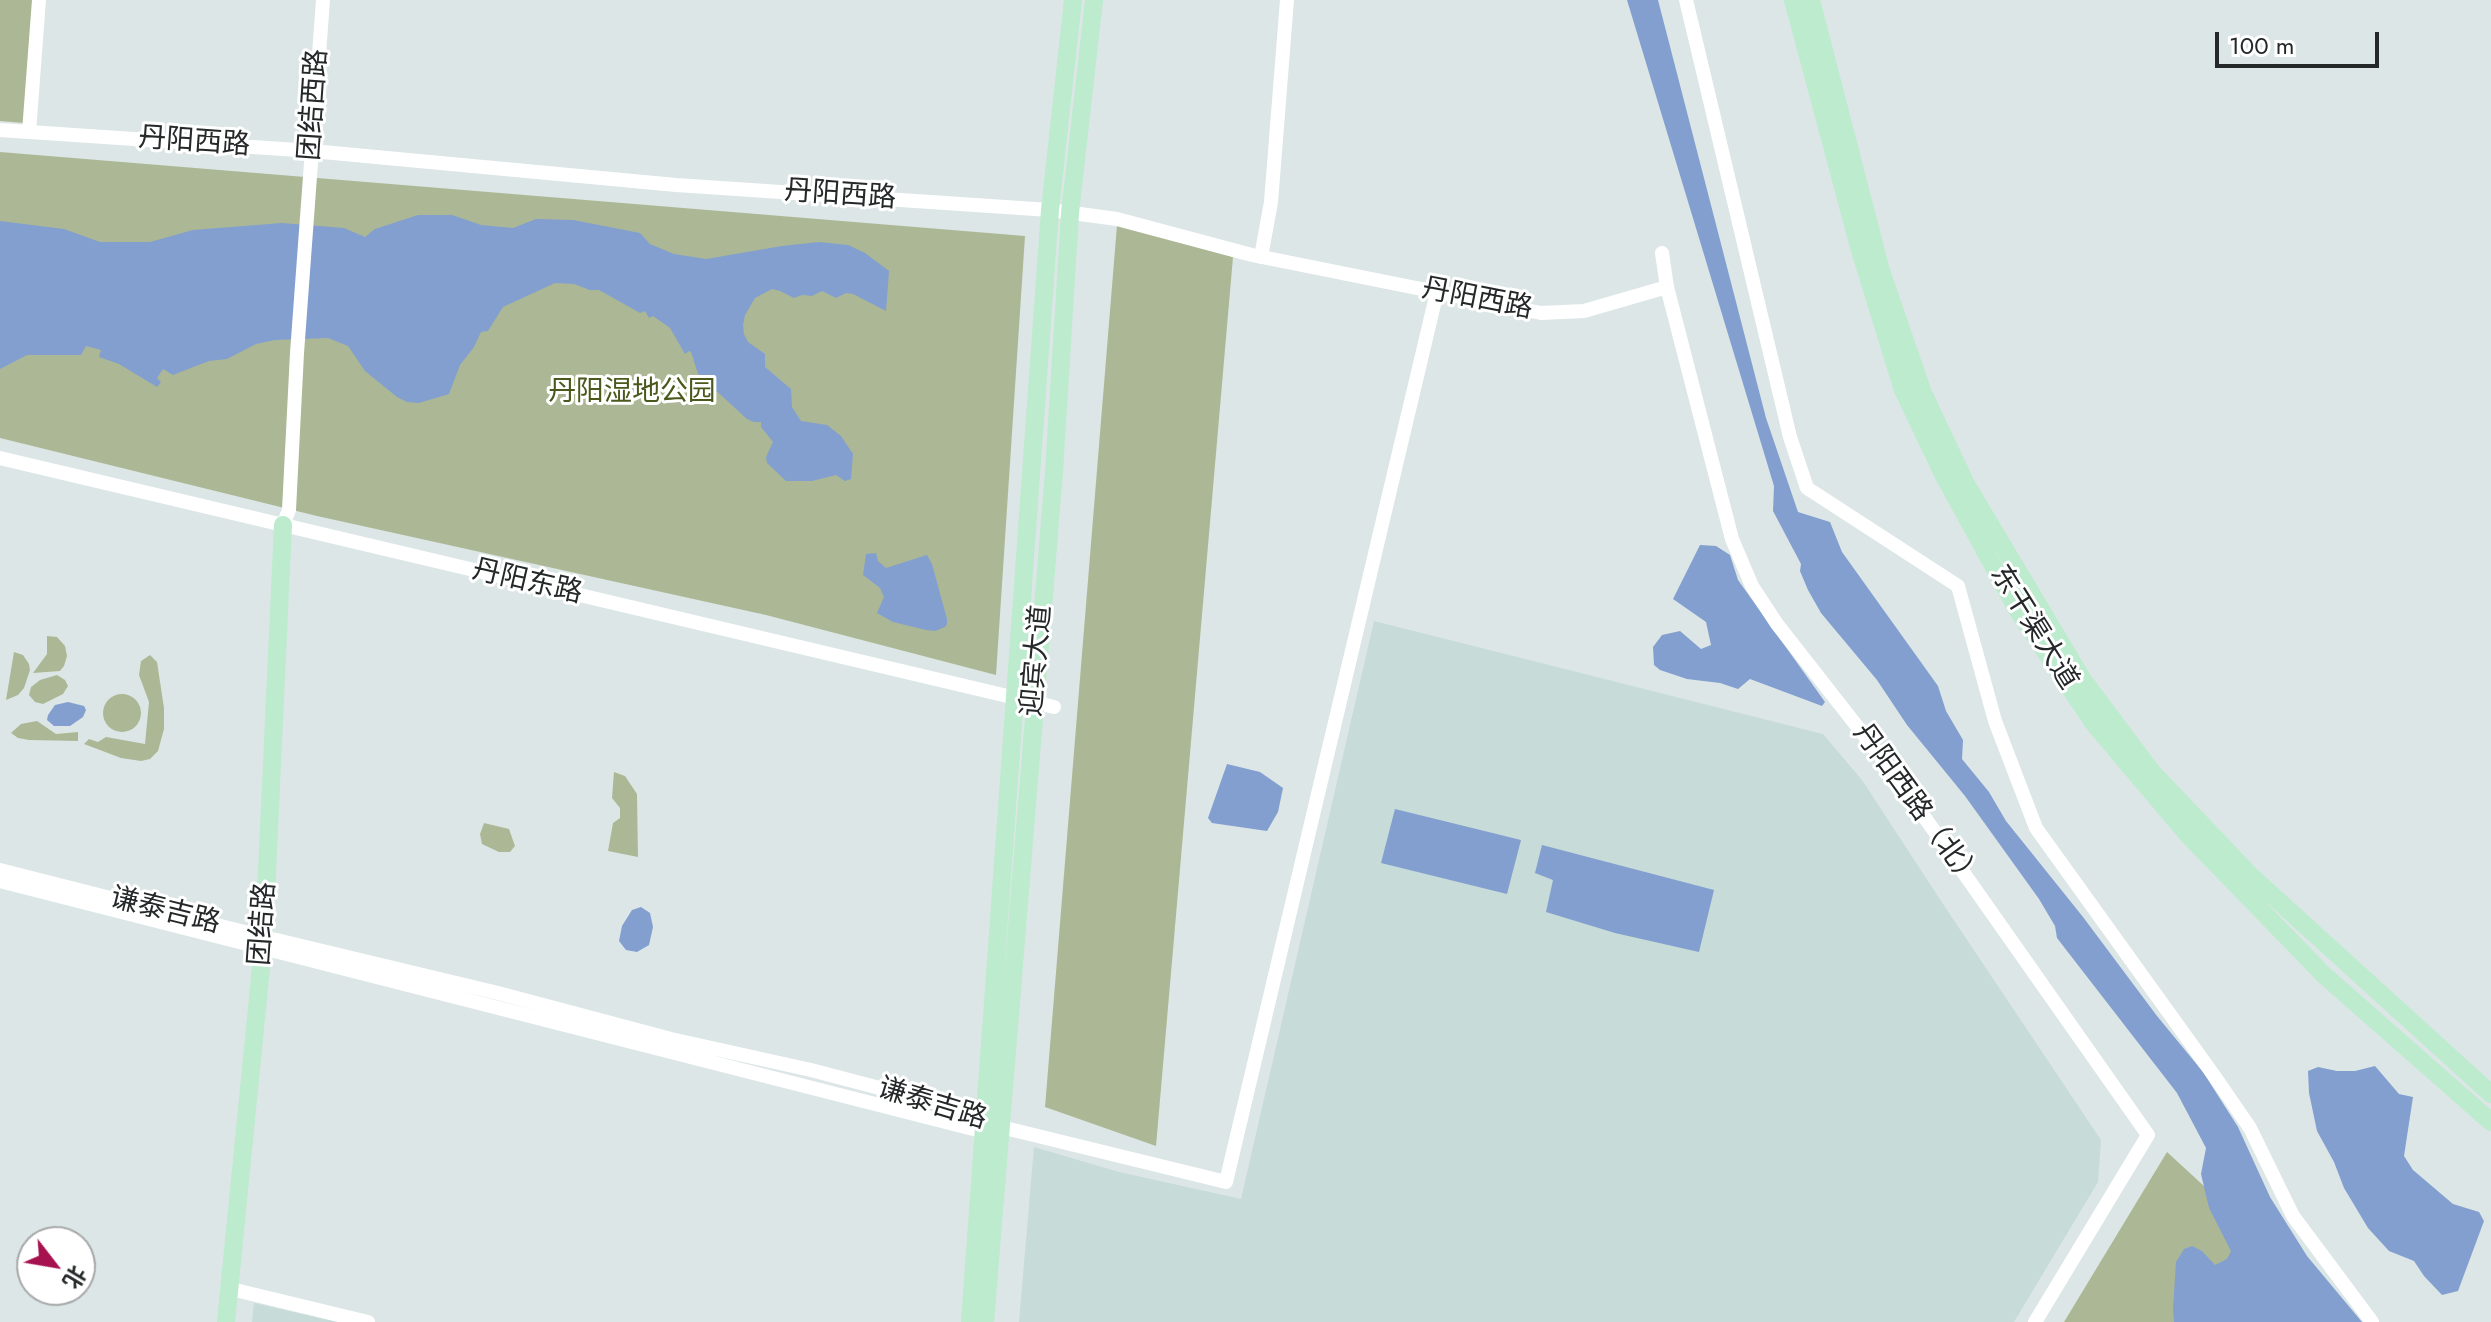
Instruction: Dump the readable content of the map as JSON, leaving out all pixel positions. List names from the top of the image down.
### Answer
{
  "streets": {
    "main road": ["东干渠大道", "迎宾大道", "团结路"],
    "street": [
      "团结西路",
      "丹阳西路",
      "丹阳东路",
      "丹阳西路（北）",
      "谦泰吉路"
    ]
  },
  "crossings": [
    ["团结西路", "丹阳西路"],
    ["团结西路", "丹阳东路"],
    ["团结西路", "团结路"],
    ["丹阳西路", "迎宾大道"],
    ["丹阳西路", "丹阳西路（北）"],
    ["丹阳西路", "谦泰吉路"],
    ["丹阳东路", "迎宾大道"],
    ["丹阳东路", "团结路"],
    ["迎宾大道", "谦泰吉路"],
    ["谦泰吉路", "团结路"]
  ],
  "parks": ["丹阳湿地公园"],
  "scale_bar": "100 m",
  "north": "bottom right"
}
